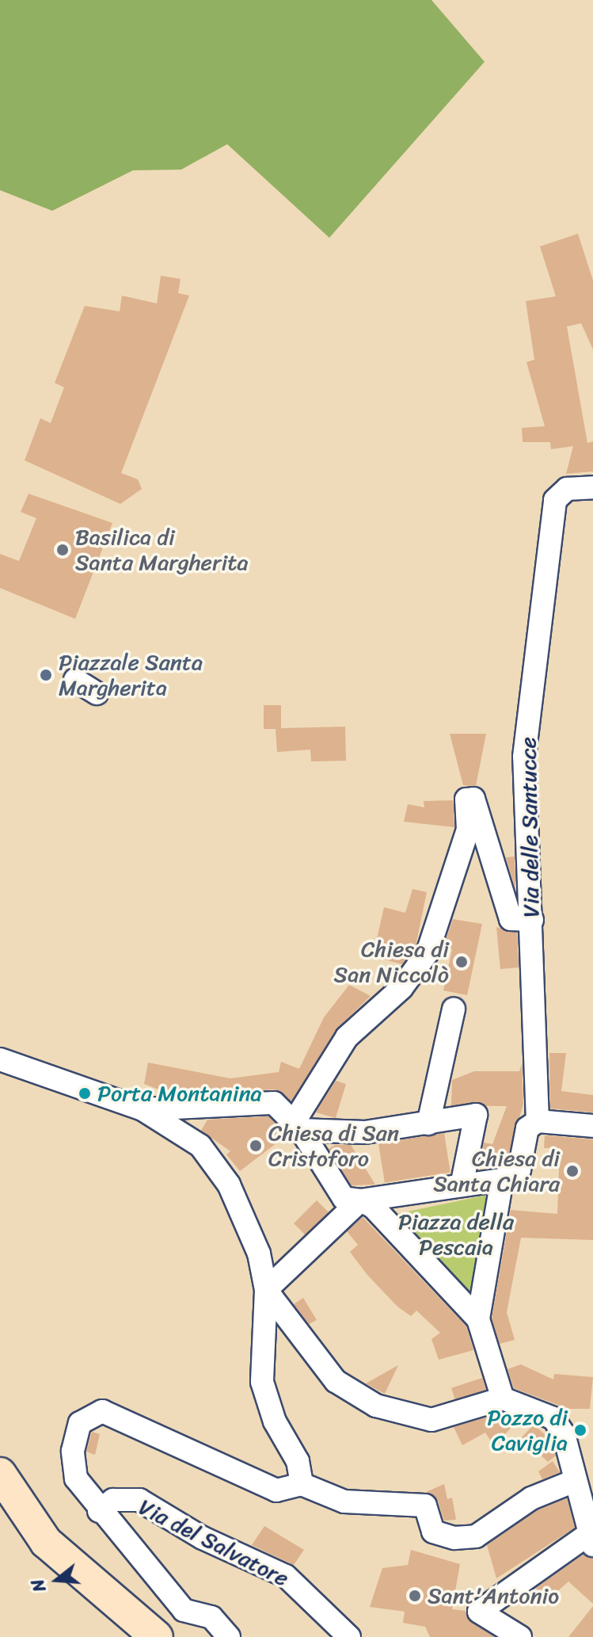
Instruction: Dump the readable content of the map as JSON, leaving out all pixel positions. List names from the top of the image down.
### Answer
{
  "streets": {
    "street": ["Via delle Santucce", "Via del Salvatore"]
  },
  "parks": ["Piazza della Pescaia"],
  "places": [
    "Basilica di Santa Margherita",
    "Piazzale Santa Margherita",
    "Chiesa di San Niccolò",
    "Porta Montanina",
    "Chiesa di San Cristoforo",
    "Chiesa di Santa Chiara",
    "Pozzo di Caviglia",
    "Sant'Antonio"
  ],
  "north": "left"
}
